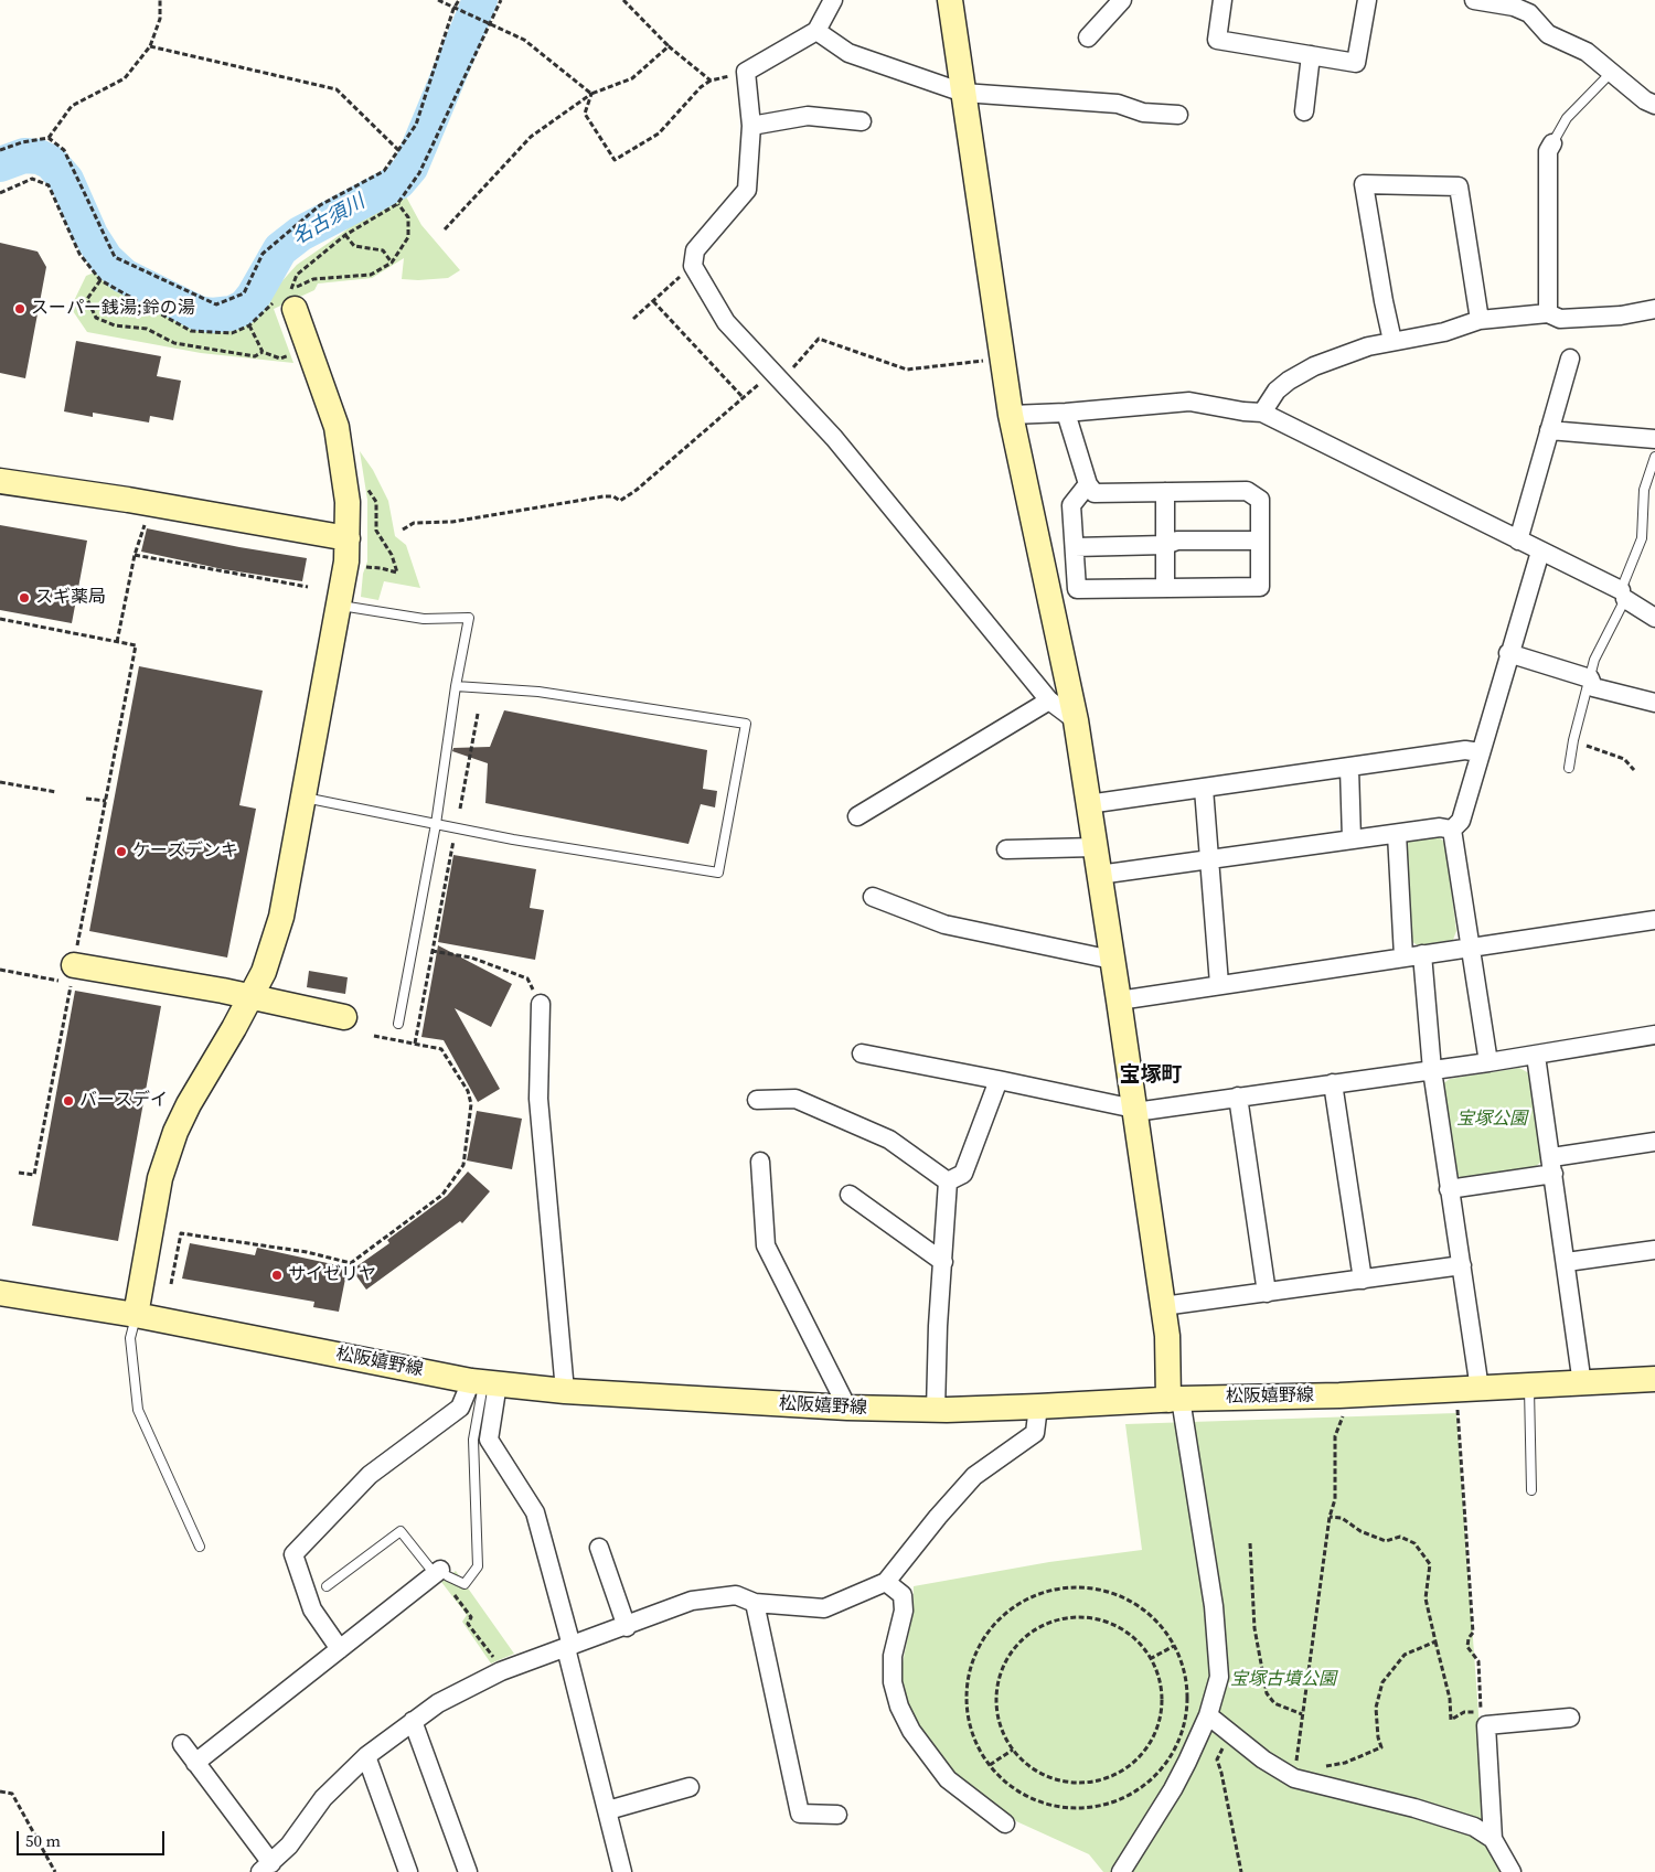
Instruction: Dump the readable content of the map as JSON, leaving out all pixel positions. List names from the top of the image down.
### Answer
{
  "streets": {
    "street": ["松阪嬉野線"]
  },
  "districts": ["宝塚町"],
  "water": ["名古須川"],
  "parks": ["宝塚公園", "宝塚古墳公園"],
  "places": [
    "スーパー銭湯;鈴の湯",
    "スギ薬局",
    "ケーズデンキ",
    "バースデイ",
    "サイゼリヤ"
  ],
  "scale_bar": "50 m"
}
